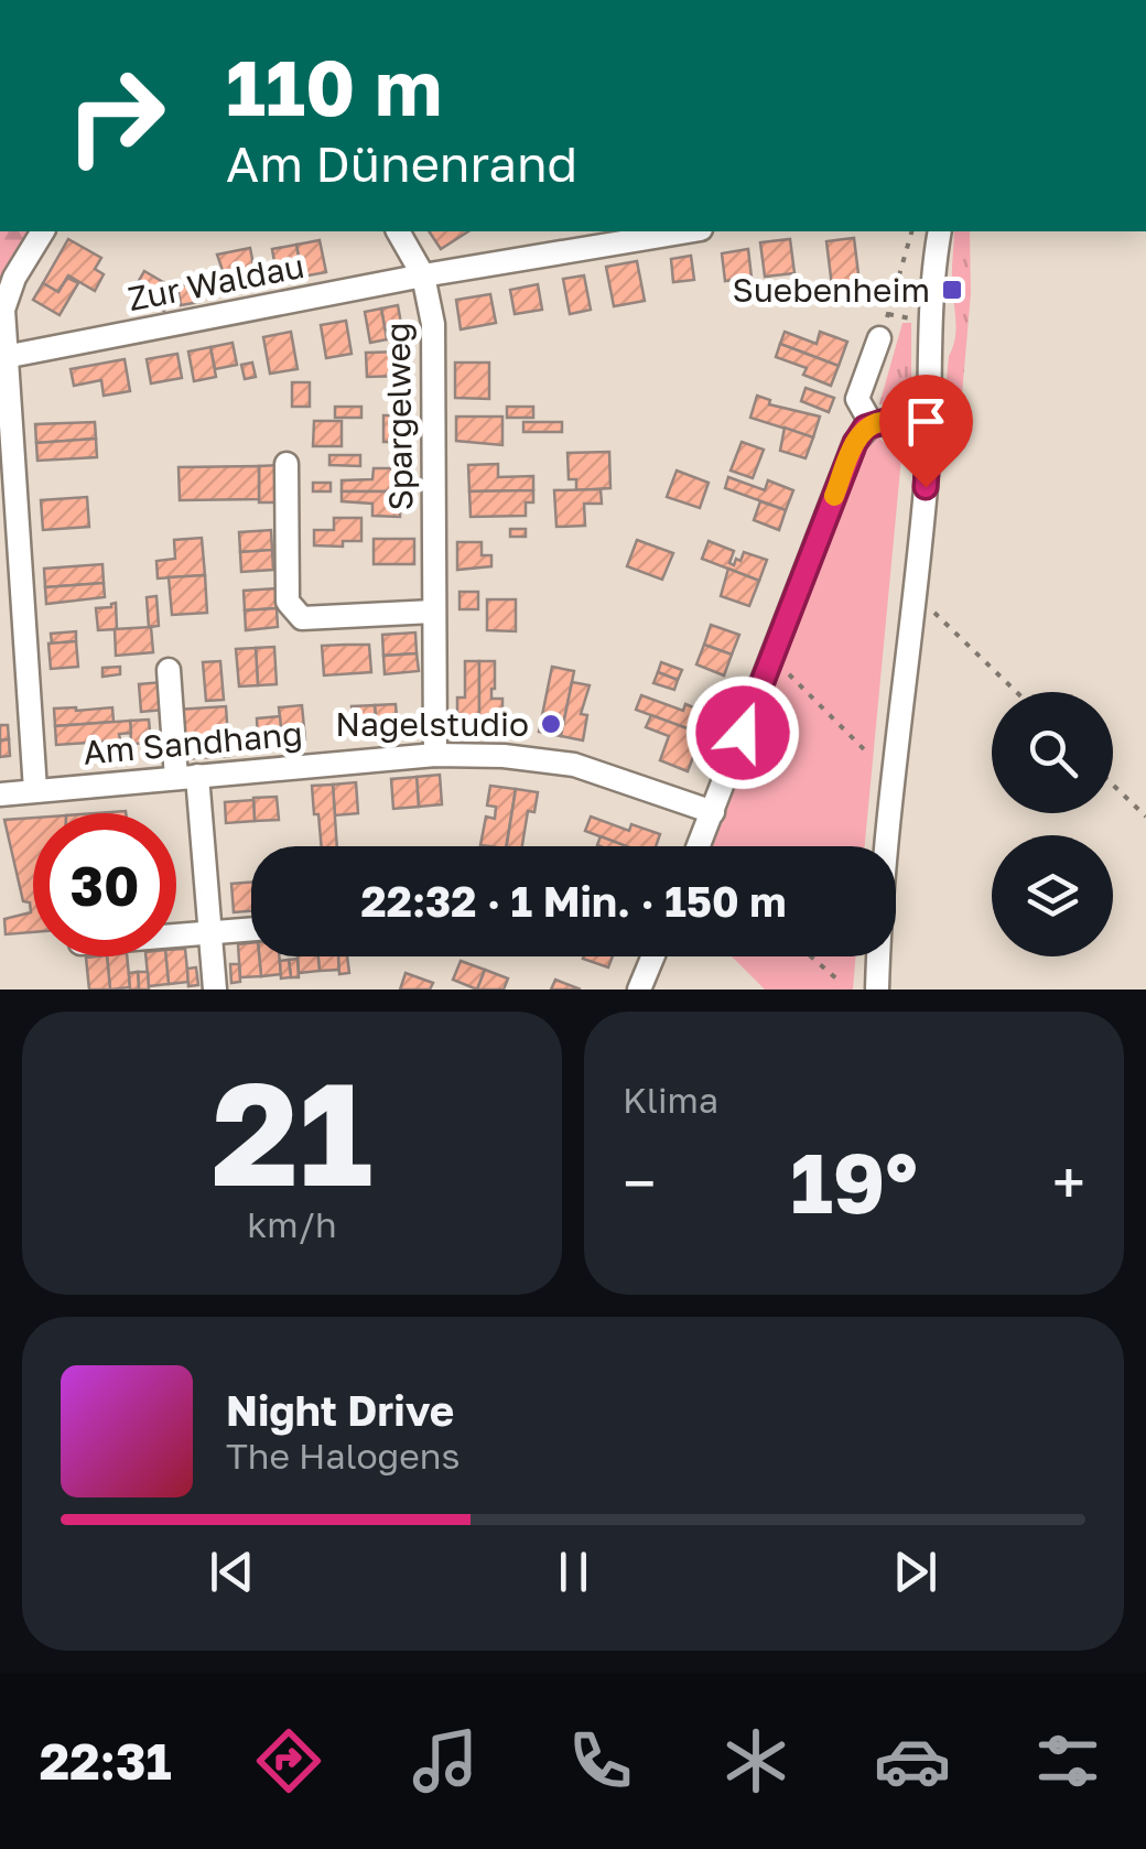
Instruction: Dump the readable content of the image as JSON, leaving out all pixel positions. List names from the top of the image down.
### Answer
{
  "streets": {
    "street": ["Zur Waldau", "Spargelweg", "Am Sandhang"]
  },
  "crossings": [
    ["Zur Waldau", "Spargelweg"],
    ["Spargelweg", "Am Sandhang"]
  ],
  "places": {
    "transit": ["Suebenheim"],
    "other": ["Nagelstudio"]
  },
  "page": {
    "turn": ["110 m", "Am Dünenrand"],
    "limit": "30",
    "trip": "22:32 · 1 Min. · 150 m",
    "tile": [
      ["21", "km/h"],
      "Klima"
    ],
    "heat": ["−", "19°", "+"],
    "song": ["Night Drive", "The Halogens"],
    "tabs": "22:31"
  }
}
